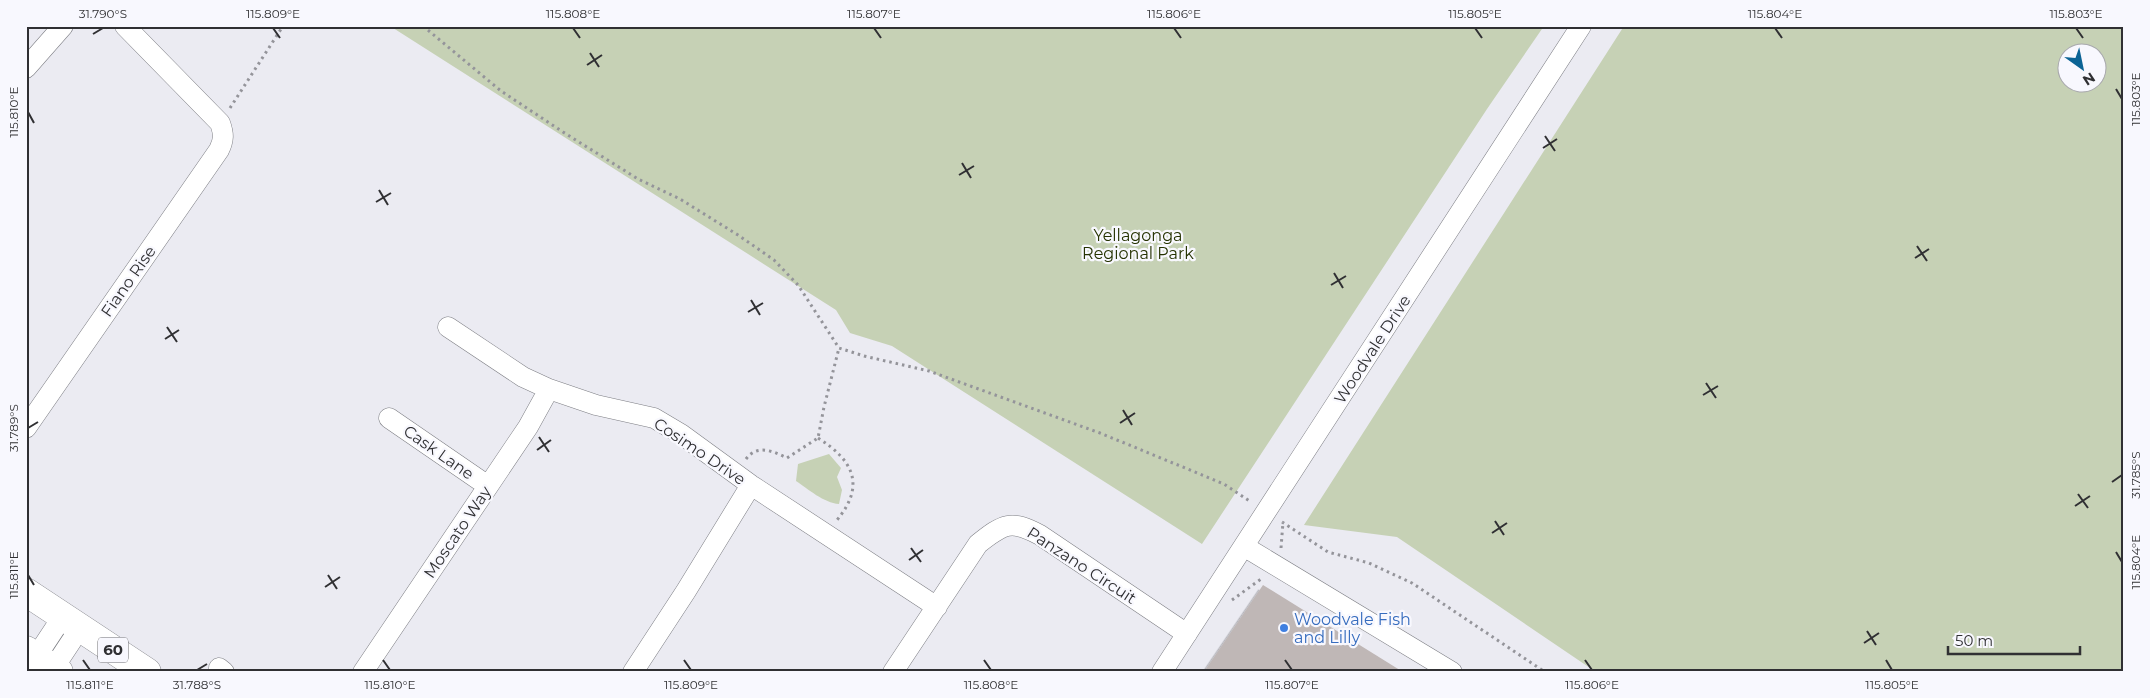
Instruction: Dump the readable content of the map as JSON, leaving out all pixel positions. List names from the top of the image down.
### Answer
{
  "streets": {
    "highway": ["60"],
    "street": [
      "Fiano Rise",
      "Woodvale Drive",
      "Cosimo Drive",
      "Cask Lane",
      "Moscato Way",
      "Panzano Circuit"
    ]
  },
  "crossings": [
    ["Woodvale Drive", "Panzano Circuit"],
    ["Cosimo Drive", "Moscato Way"],
    ["Cosimo Drive", "Panzano Circuit"],
    ["Cask Lane", "Moscato Way"]
  ],
  "parks": ["Yellagonga Regional Park"],
  "places": ["Woodvale Fish and Lilly"],
  "scale_bar": "50 m",
  "north": "bottom right",
  "coordinates": [
    "31.790°S",
    "115.809°E",
    "115.808°E",
    "115.807°E",
    "115.806°E",
    "115.805°E",
    "115.804°E",
    "115.803°E",
    "115.810°E",
    "31.789°S",
    "31.785°S",
    "115.811°E",
    "31.788°S"
  ]
}
